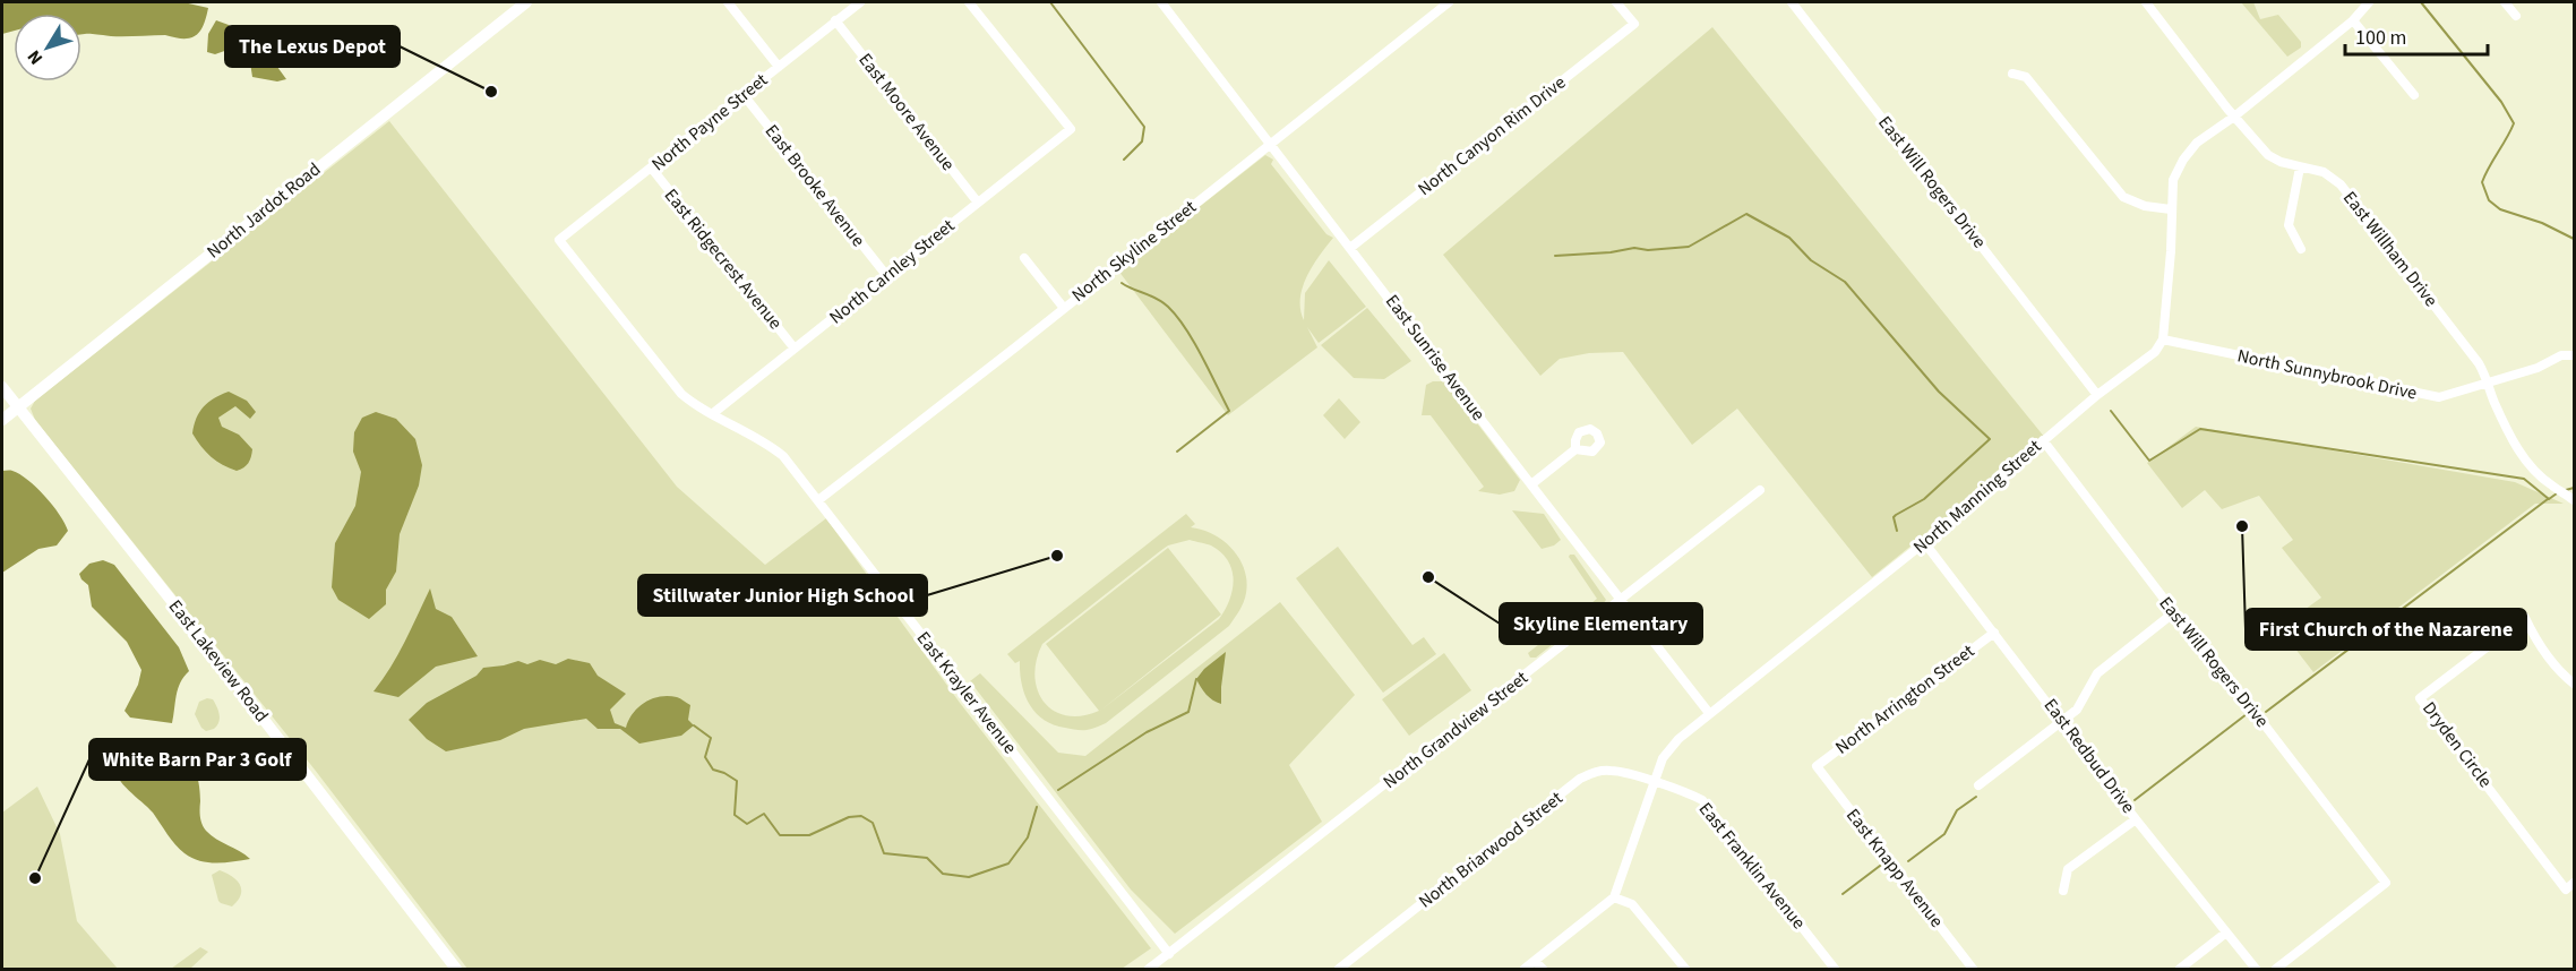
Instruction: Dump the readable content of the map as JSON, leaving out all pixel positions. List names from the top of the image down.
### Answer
{
  "streets": {
    "street": [
      "East Moore Avenue",
      "North Payne Street",
      "North Canyon Rim Drive",
      "East Will Rogers Drive",
      "East Brooke Avenue",
      "North Jardot Road",
      "East Willham Drive",
      "North Skyline Street",
      "East Ridgecrest Avenue",
      "North Carnley Street",
      "East Sunrise Avenue",
      "North Sunnybrook Drive",
      "North Manning Street",
      "East Lakeview Road",
      "East Krayler Avenue",
      "North Arrington Street",
      "North Grandview Street",
      "Dryden Circle",
      "East Redbud Drive",
      "North Briarwood Street",
      "East Franklin Avenue",
      "East Knapp Avenue"
    ]
  },
  "crossings": [
    ["East Moore Avenue", "North Payne Street"],
    ["East Moore Avenue", "North Carnley Street"],
    ["North Payne Street", "East Brooke Avenue"],
    ["North Payne Street", "East Ridgecrest Avenue"],
    ["North Payne Street", "East Krayler Avenue"],
    ["North Canyon Rim Drive", "East Sunrise Avenue"],
    ["East Will Rogers Drive", "North Manning Street"],
    ["East Brooke Avenue", "North Carnley Street"],
    ["North Jardot Road", "East Lakeview Road"],
    ["East Willham Drive", "North Sunnybrook Drive"],
    ["North Skyline Street", "East Sunrise Avenue"],
    ["North Skyline Street", "East Krayler Avenue"],
    ["East Ridgecrest Avenue", "North Carnley Street"],
    ["North Carnley Street", "East Krayler Avenue"],
    ["East Sunrise Avenue", "North Manning Street"],
    ["East Sunrise Avenue", "North Grandview Street"],
    ["North Sunnybrook Drive", "North Manning Street"],
    ["North Manning Street", "East Redbud Drive"],
    ["North Manning Street", "North Briarwood Street"],
    ["North Manning Street", "East Franklin Avenue"],
    ["East Krayler Avenue", "North Grandview Street"],
    ["North Arrington Street", "East Redbud Drive"],
    ["North Arrington Street", "East Knapp Avenue"],
    ["North Briarwood Street", "East Franklin Avenue"]
  ],
  "places": [
    "The Lexus Depot",
    "First Church of the Nazarene",
    "Stillwater Junior High School",
    "Skyline Elementary",
    "White Barn Par 3 Golf"
  ],
  "scale_bar": "100 m",
  "north": "bottom left"
}
